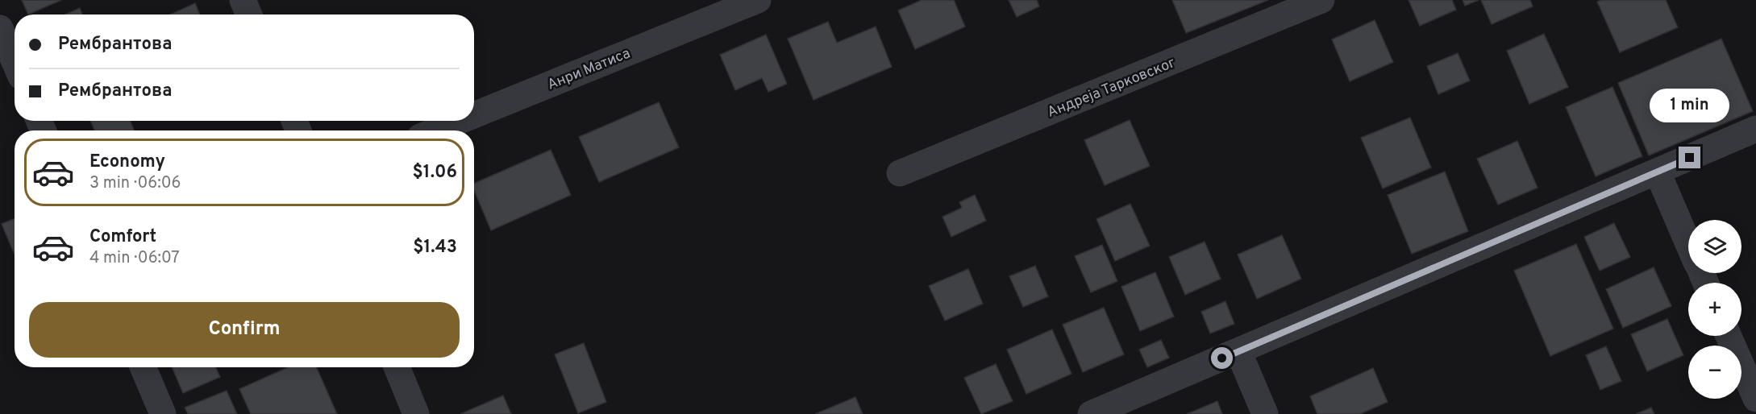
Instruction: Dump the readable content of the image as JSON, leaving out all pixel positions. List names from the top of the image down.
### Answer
{
  "streets": {
    "street": ["Анри Матиса", "Андреја Тарковског"]
  },
  "page": {
    "banner": ["Рембрантова", "Рембрантова"],
    "bubble": "1 min",
    "list": [
      {
        "name": "Economy",
        "note": "3 min · 06:06",
        "value": "$1.06"
      },
      {
        "name": "Comfort",
        "note": "4 min · 06:07",
        "value": "$1.43"
      }
    ],
    "map_buttons": ["+", "−"],
    "buttons": "Confirm"
  }
}
